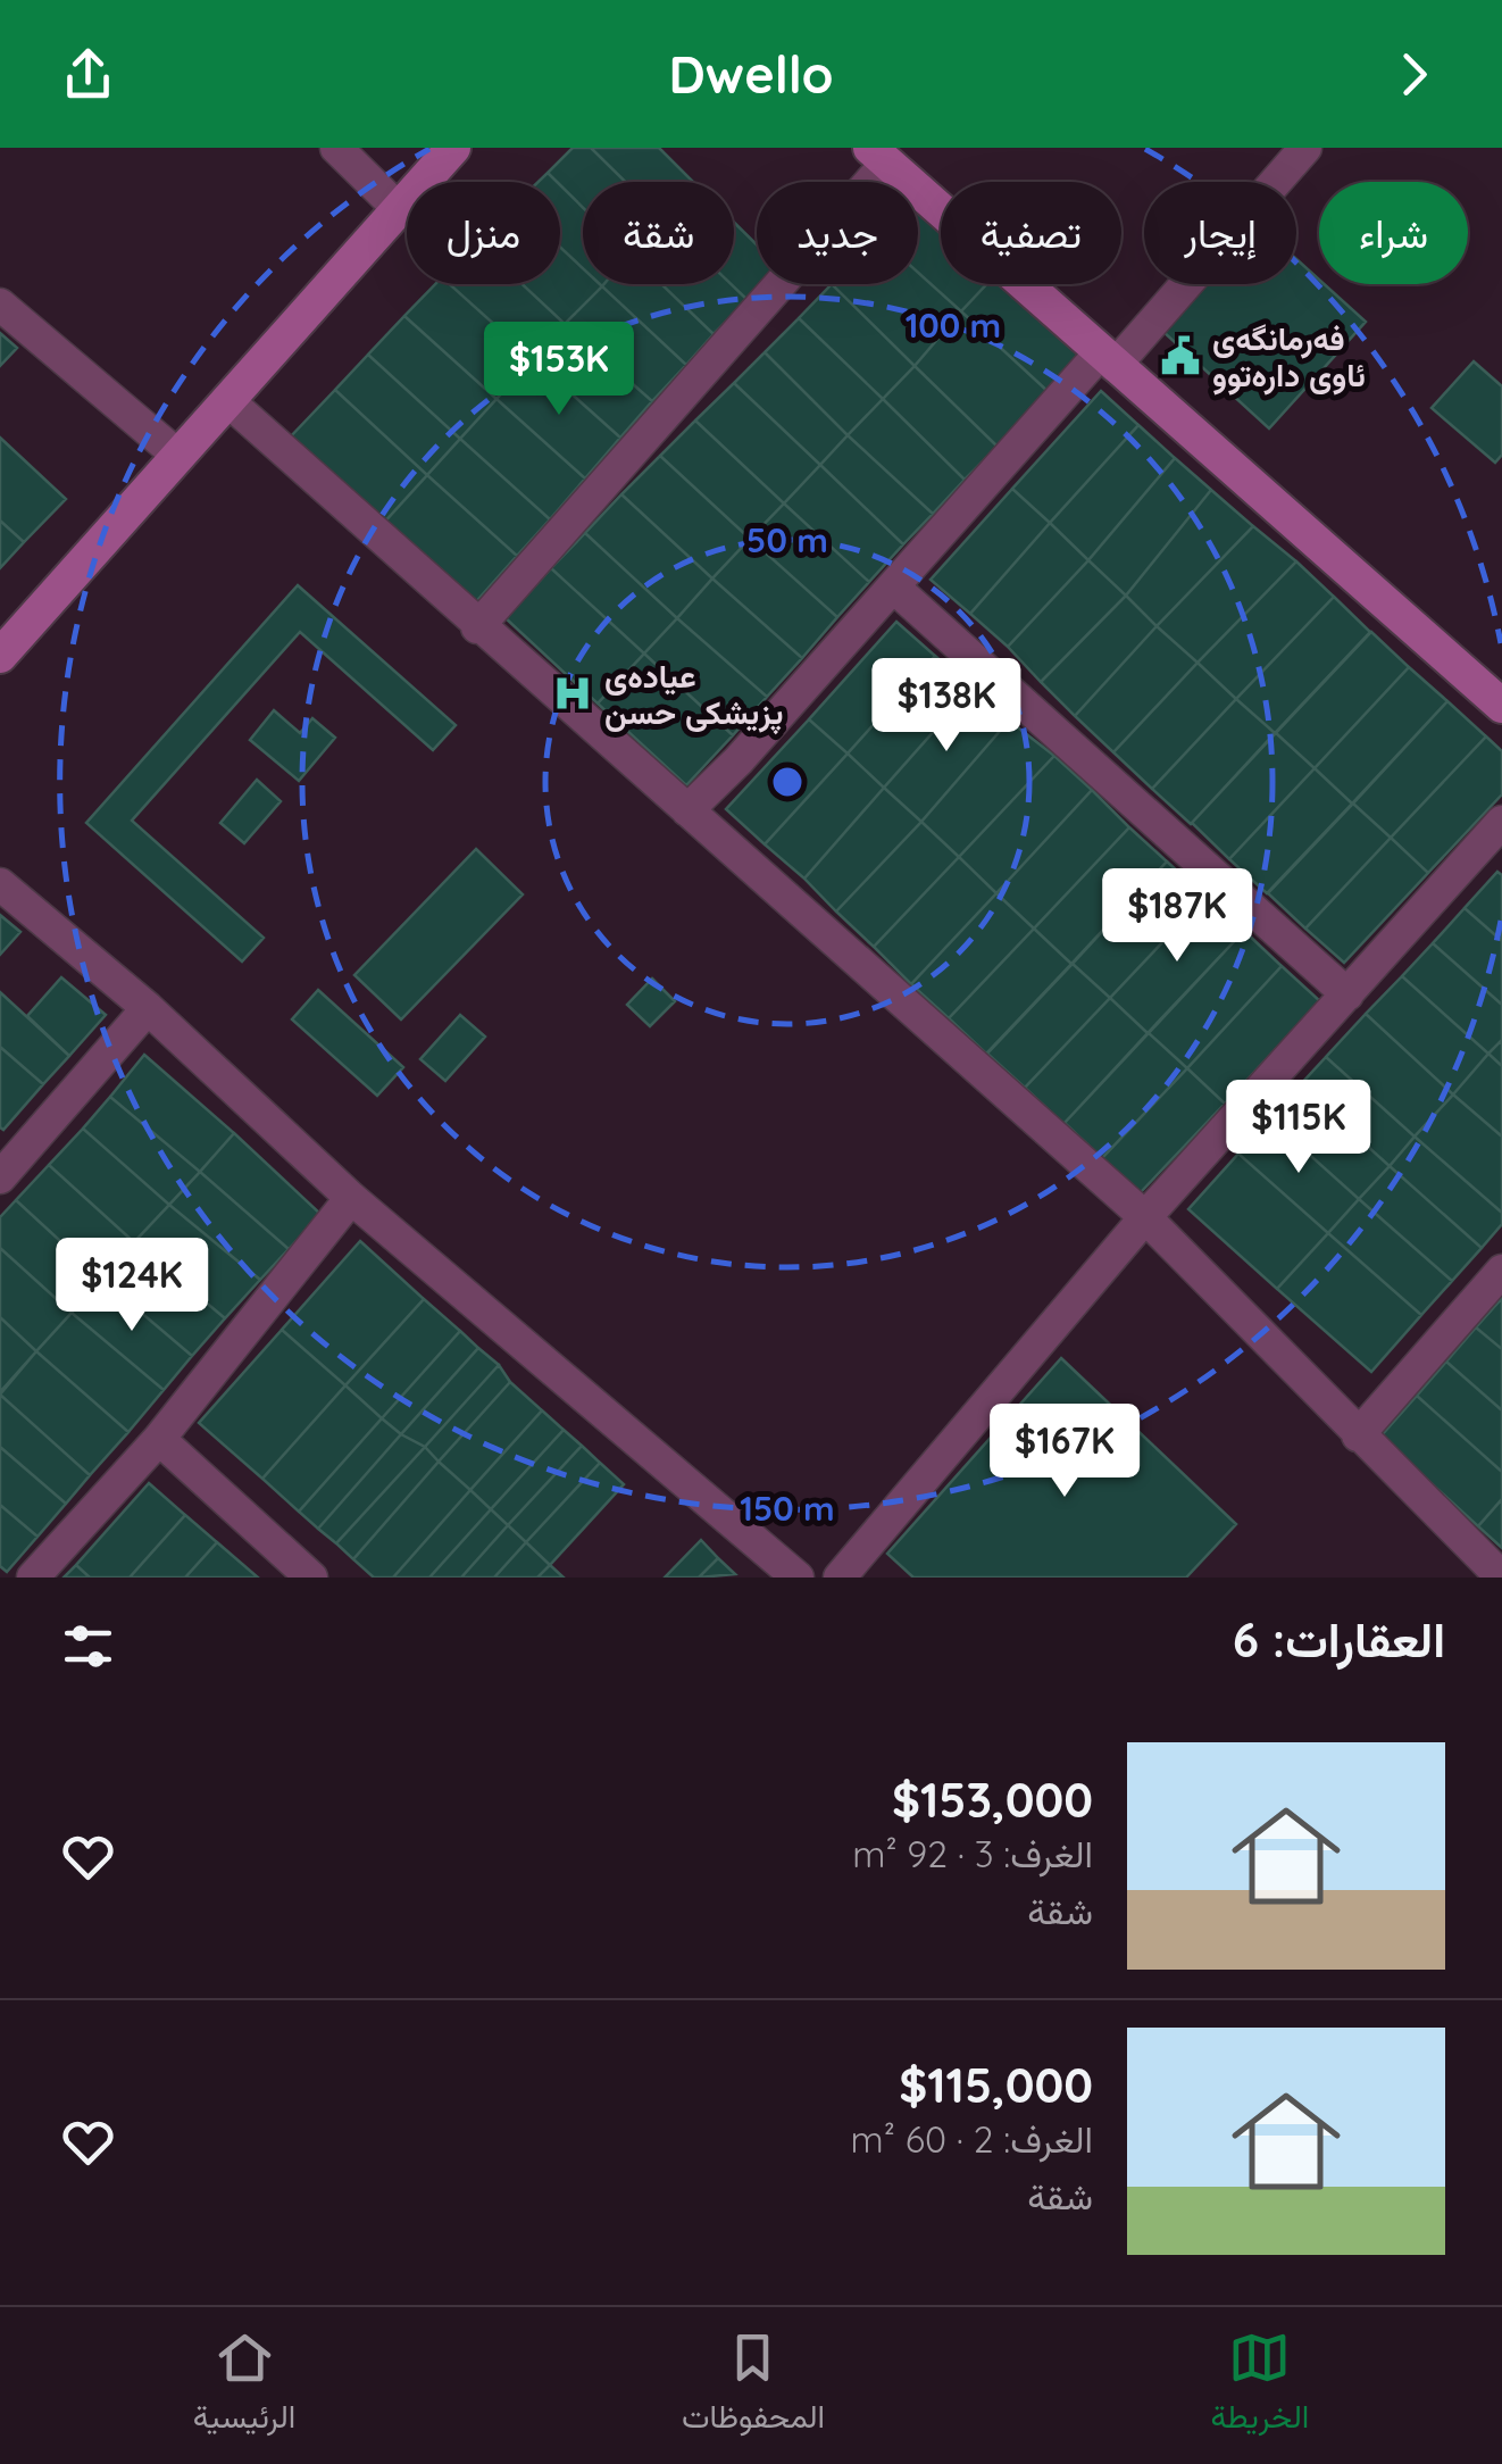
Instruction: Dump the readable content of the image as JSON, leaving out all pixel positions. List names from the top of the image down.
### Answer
{
  "places": {
    "public building": ["فەرمانگەی ئاوی دارەتوو"],
    "hospital": ["عیادەی پزیشکی حسن"]
  },
  "page": {
    "header": "Dwello",
    "chip": [
      "شراء",
      "إيجار",
      "تصفية",
      "جديد",
      "شقة",
      "منزل"
    ],
    "price": [
      "$153K",
      "$138K",
      "$187K",
      "$115K",
      "$124K",
      "$167K"
    ],
    "heading": "العقارات: 6",
    "list": [
      {
        "name": "$153,000",
        "note": "الغرف: 3 · 92 m² · شقة"
      },
      {
        "name": "$115,000",
        "note": "الغرف: 2 · 60 m² · شقة"
      }
    ],
    "tabs": ["الخريطة", "المحفوظات", "الرئيسية"]
  },
  "rings": ["100 m", "50 m", "150 m"]
}
